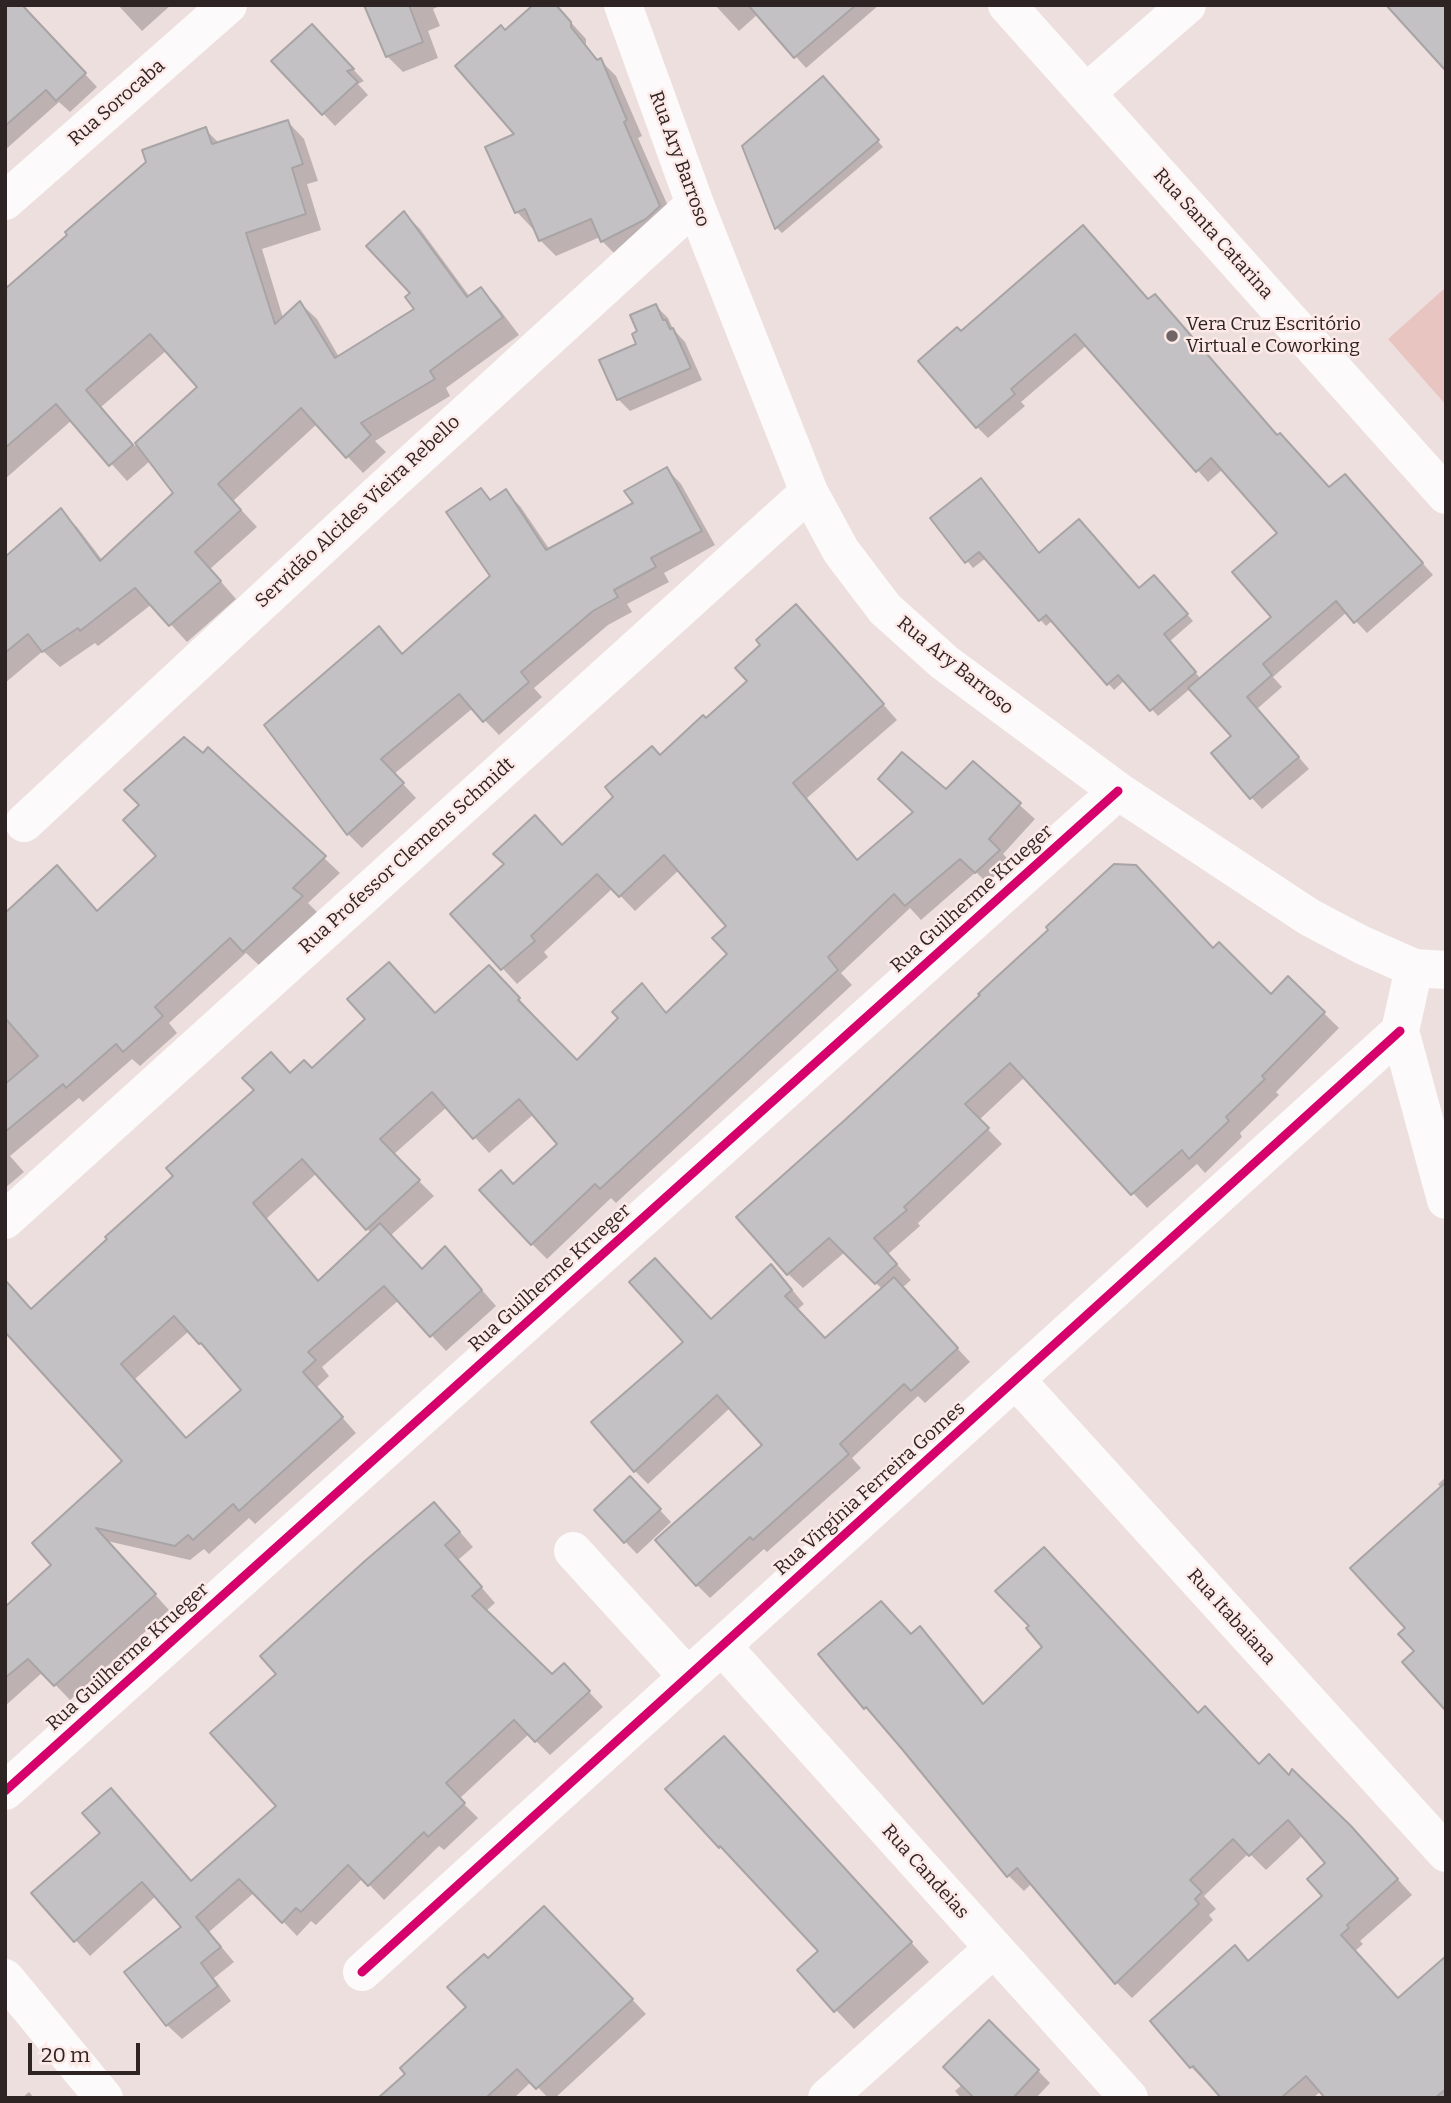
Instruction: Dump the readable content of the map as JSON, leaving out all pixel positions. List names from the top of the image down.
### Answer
{
  "streets": {
    "street": [
      "Rua Sorocaba",
      "Rua Ary Barroso",
      "Rua Santa Catarina",
      "Servidão Alcides Vieira Rebello",
      "Rua Professor Clemens Schmidt",
      "Rua Guilherme Krueger",
      "Rua Virgínia Ferreira Gomes",
      "Rua Itabaiana",
      "Rua Candeias"
    ]
  },
  "crossings": [
    ["Rua Ary Barroso", "Servidão Alcides Vieira Rebello"],
    ["Rua Ary Barroso", "Rua Professor Clemens Schmidt"],
    ["Rua Ary Barroso", "Rua Guilherme Krueger"],
    ["Rua Virgínia Ferreira Gomes", "Rua Itabaiana"],
    ["Rua Virgínia Ferreira Gomes", "Rua Candeias"]
  ],
  "places": ["Vera Cruz Escritório Virtual e Coworking"],
  "scale_bar": "20 m"
}
